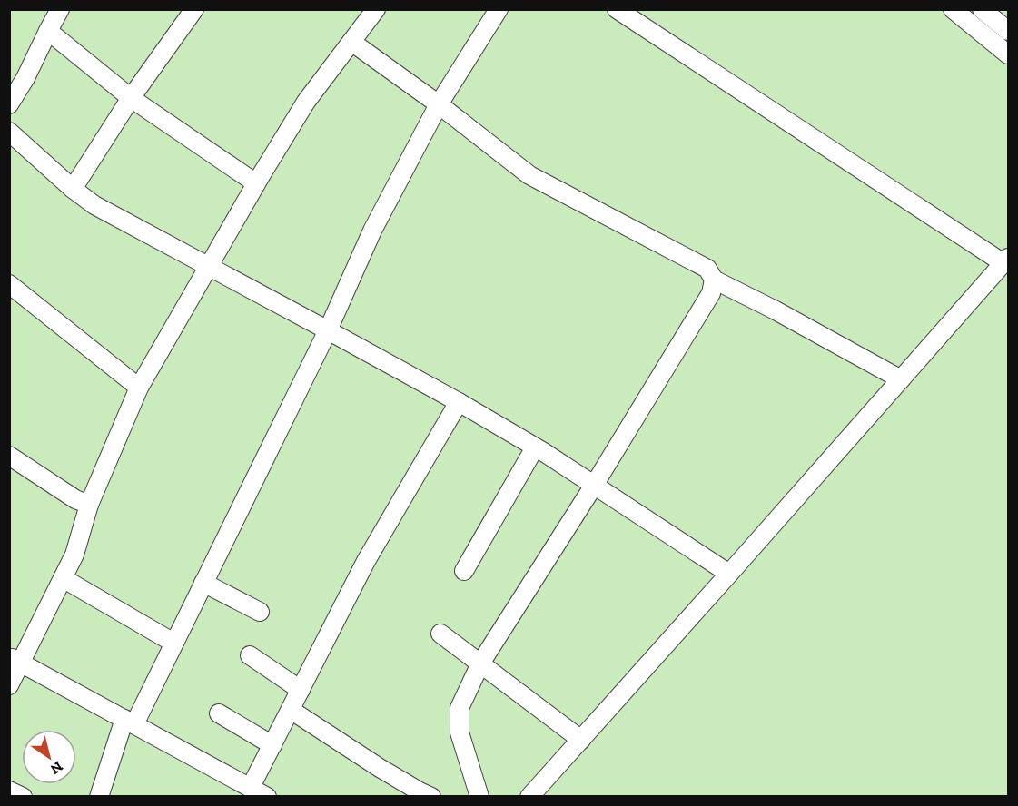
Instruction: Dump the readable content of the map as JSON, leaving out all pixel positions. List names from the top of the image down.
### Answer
{
  "north": "bottom right"
}
